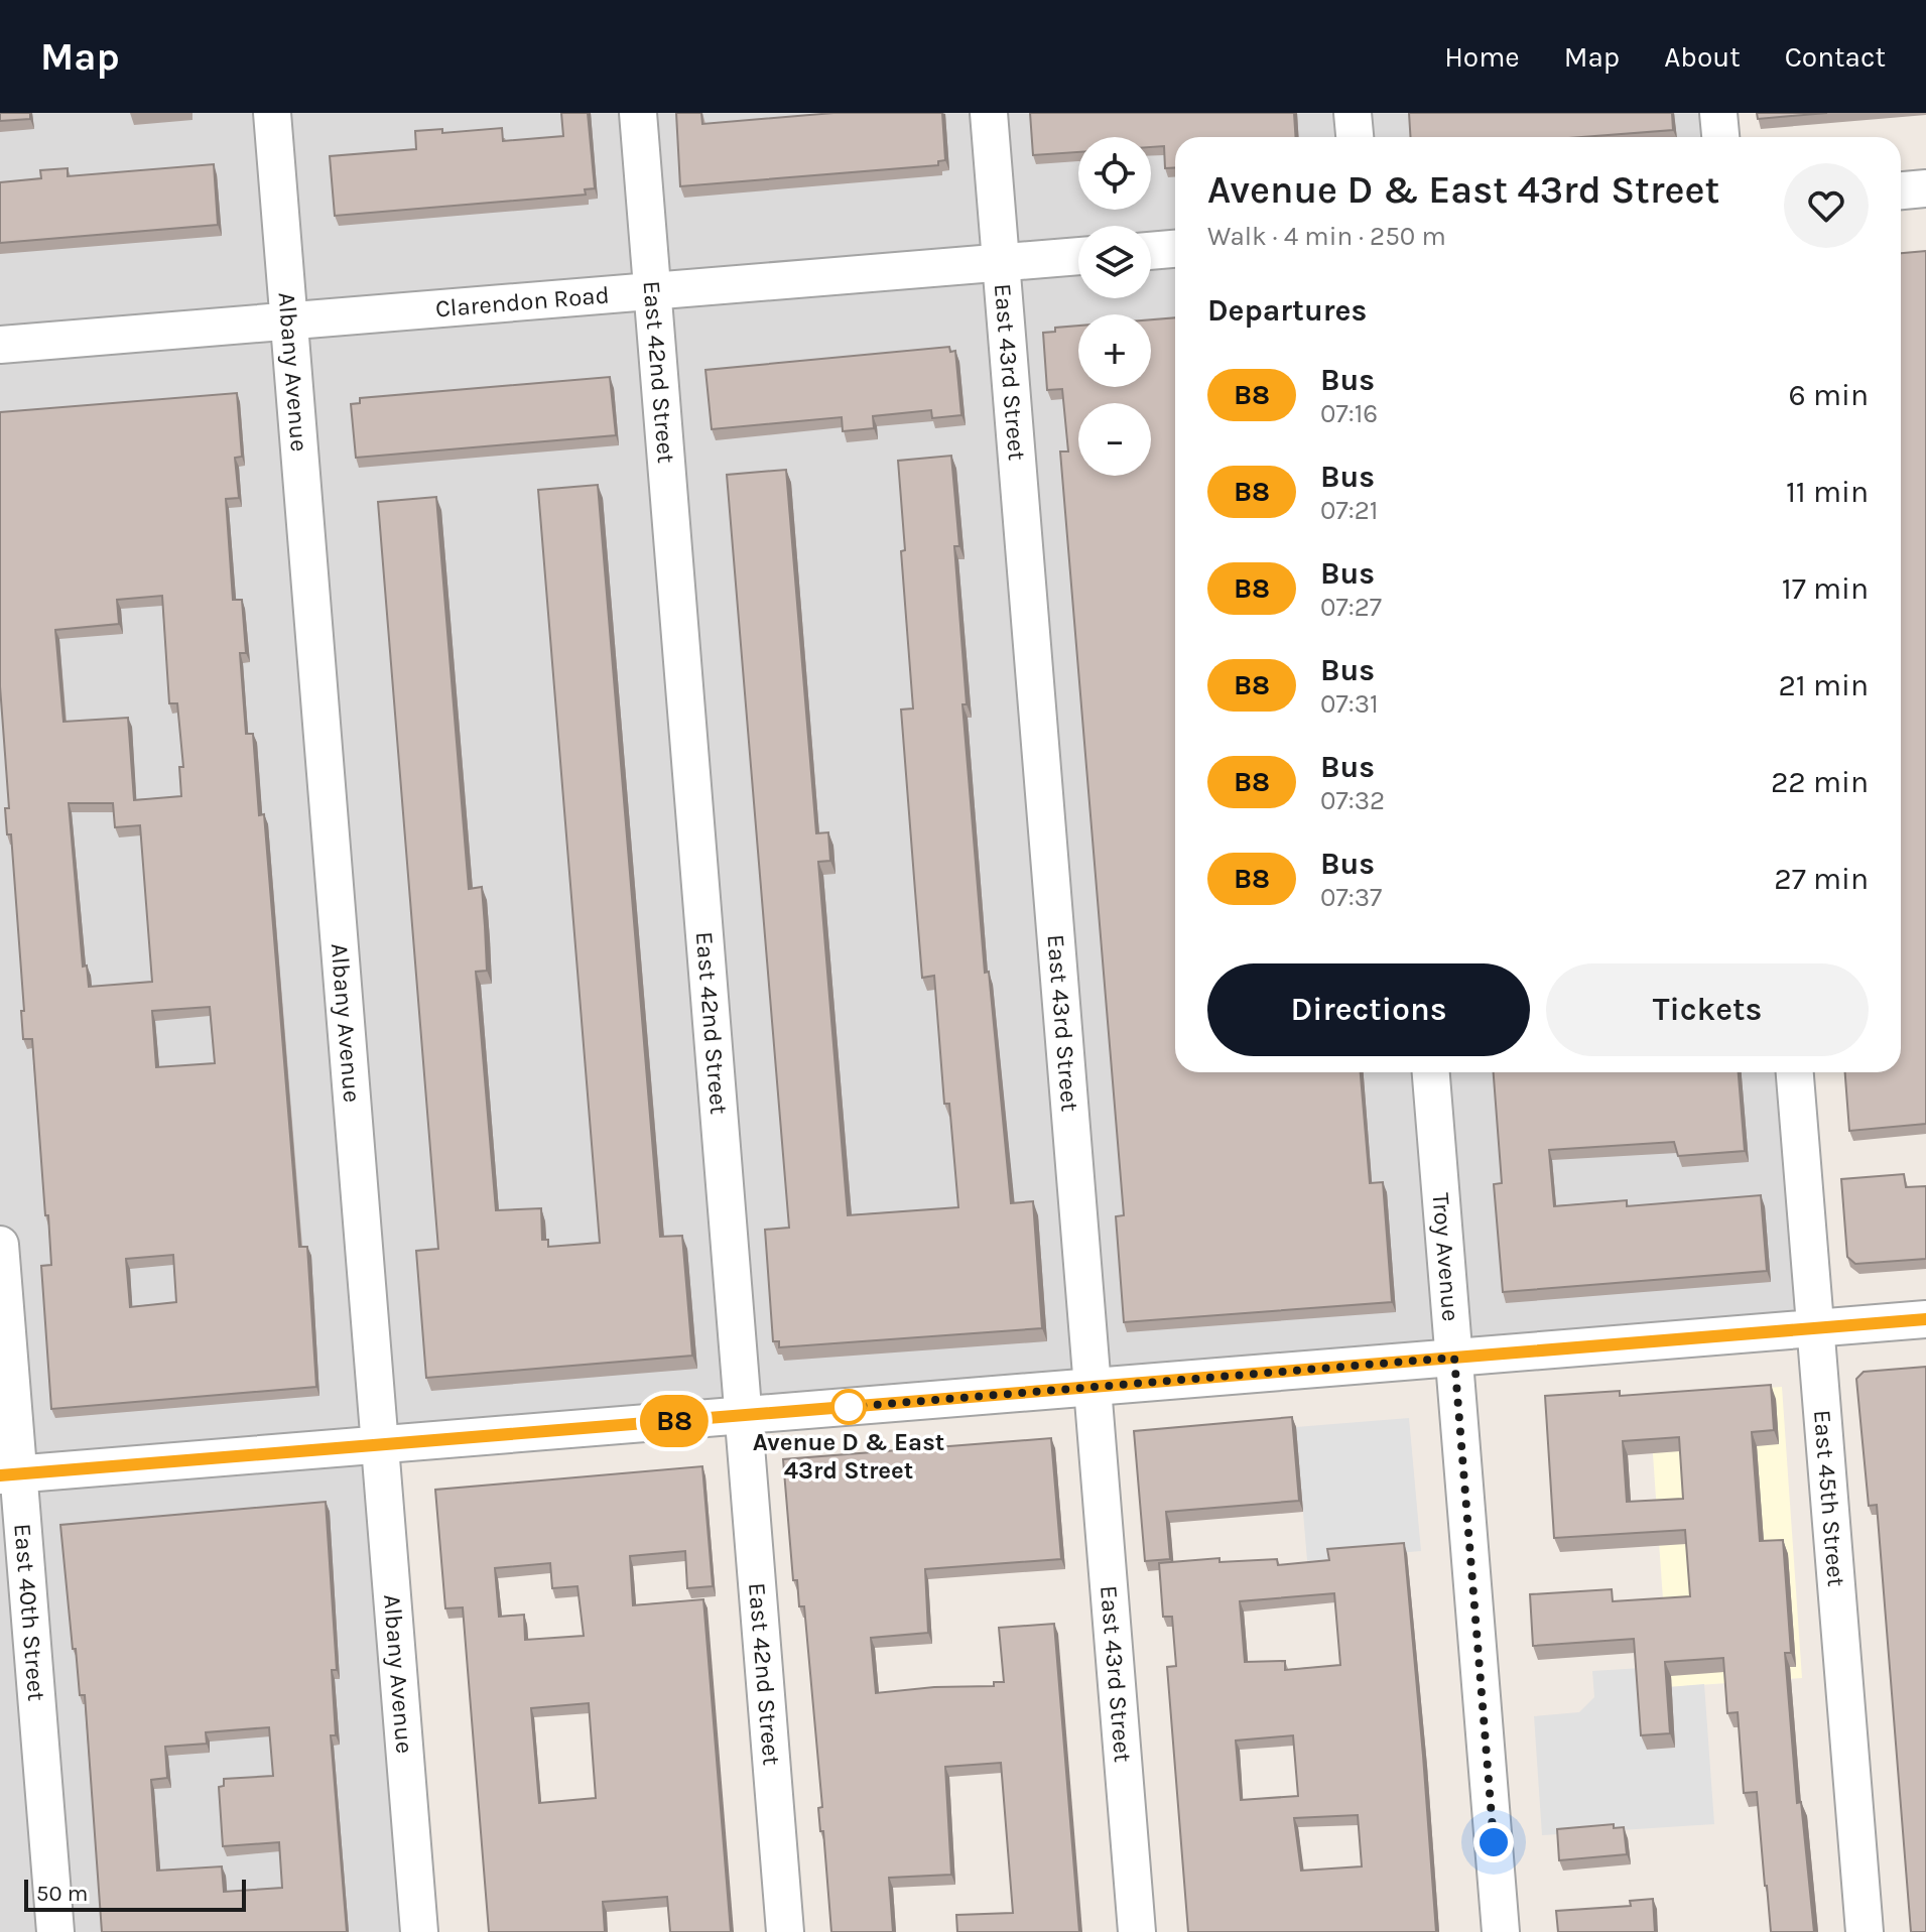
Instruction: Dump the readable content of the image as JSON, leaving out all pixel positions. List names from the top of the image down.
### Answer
{
  "streets": {
    "street": [
      "Clarendon Road",
      "Albany Avenue",
      "East 42nd Street",
      "East 43rd Street",
      "Troy Avenue",
      "East 45th Street",
      "East 40th Street"
    ]
  },
  "crossings": [
    ["Clarendon Road", "Albany Avenue"],
    ["Clarendon Road", "East 42nd Street"],
    ["Clarendon Road", "East 43rd Street"]
  ],
  "places": ["Avenue D & East 43rd Street"],
  "lines": ["bus line B8"],
  "scale_bar": "50 m",
  "page": {
    "header": "Map",
    "nav": [
      "Home",
      "Map",
      "About",
      "Contact"
    ],
    "on_map": "B8",
    "map_buttons": ["+", "−"],
    "heading": [
      ["Avenue D & East 43rd Street", "Walk · 4 min · 250 m"],
      "Departures"
    ],
    "list": [
      {
        "mark": "B8",
        "name": "Bus",
        "note": "07:16",
        "value": "6 min"
      },
      {
        "mark": "B8",
        "name": "Bus",
        "note": "07:21",
        "value": "11 min"
      },
      {
        "mark": "B8",
        "name": "Bus",
        "note": "07:27",
        "value": "17 min"
      },
      {
        "mark": "B8",
        "name": "Bus",
        "note": "07:31",
        "value": "21 min"
      },
      {
        "mark": "B8",
        "name": "Bus",
        "note": "07:32",
        "value": "22 min"
      },
      {
        "mark": "B8",
        "name": "Bus",
        "note": "07:37",
        "value": "27 min"
      }
    ],
    "buttons": ["Directions", "Tickets"],
    "scale": "50 m"
  }
}
